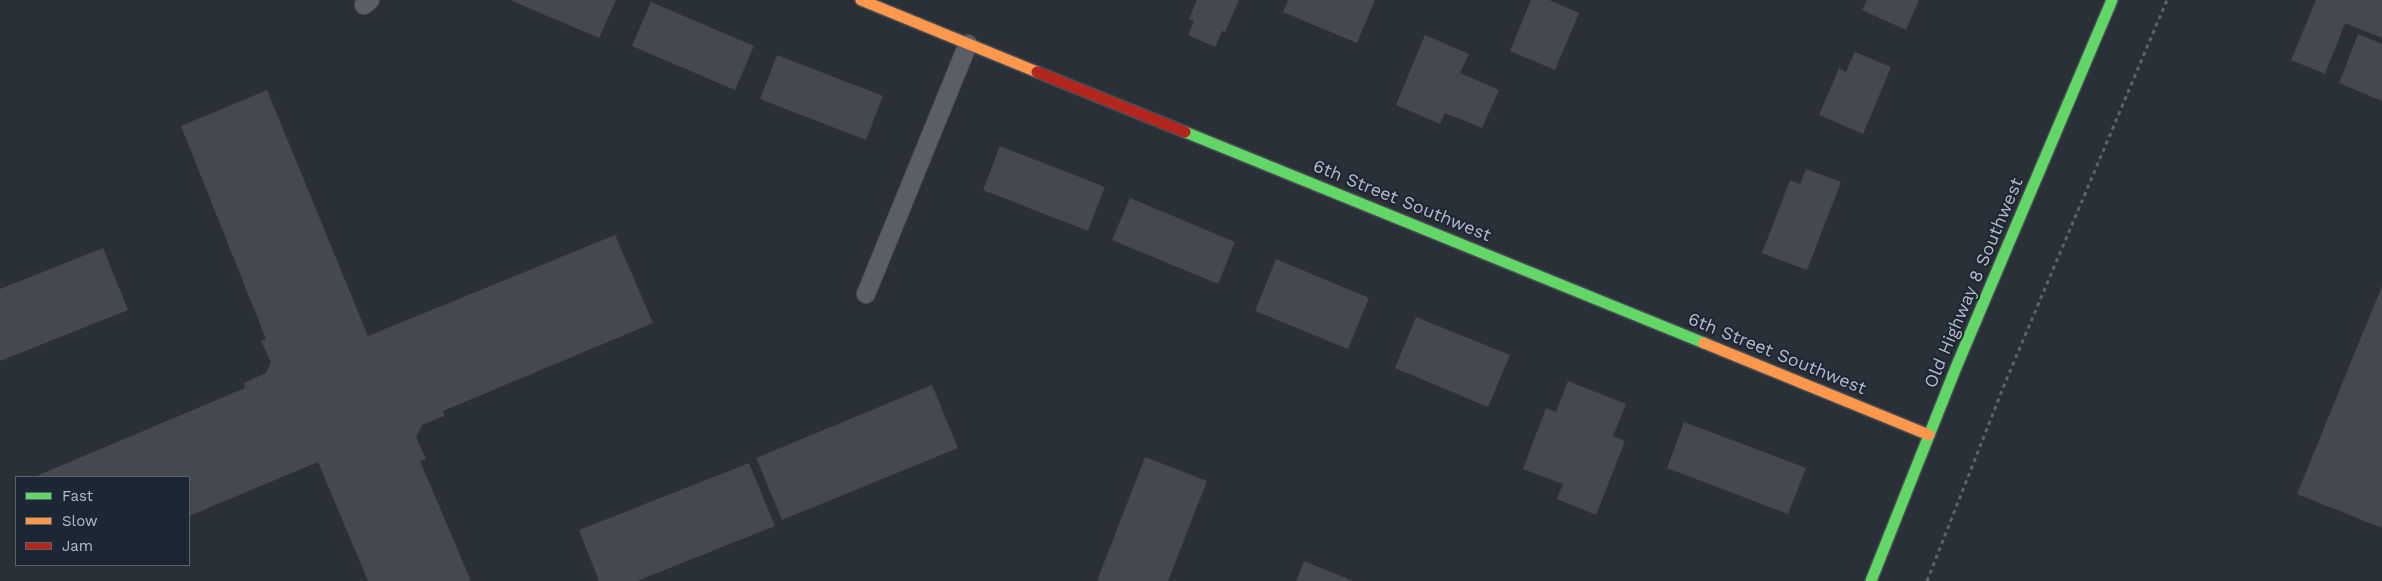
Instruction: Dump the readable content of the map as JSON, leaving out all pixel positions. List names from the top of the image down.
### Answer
{
  "streets": {
    "street": ["6th Street Southwest", "Old Highway 8 Southwest"]
  },
  "crossings": [
    ["6th Street Southwest", "Old Highway 8 Southwest"]
  ],
  "legend": ["Fast", "Slow", "Jam"]
}
